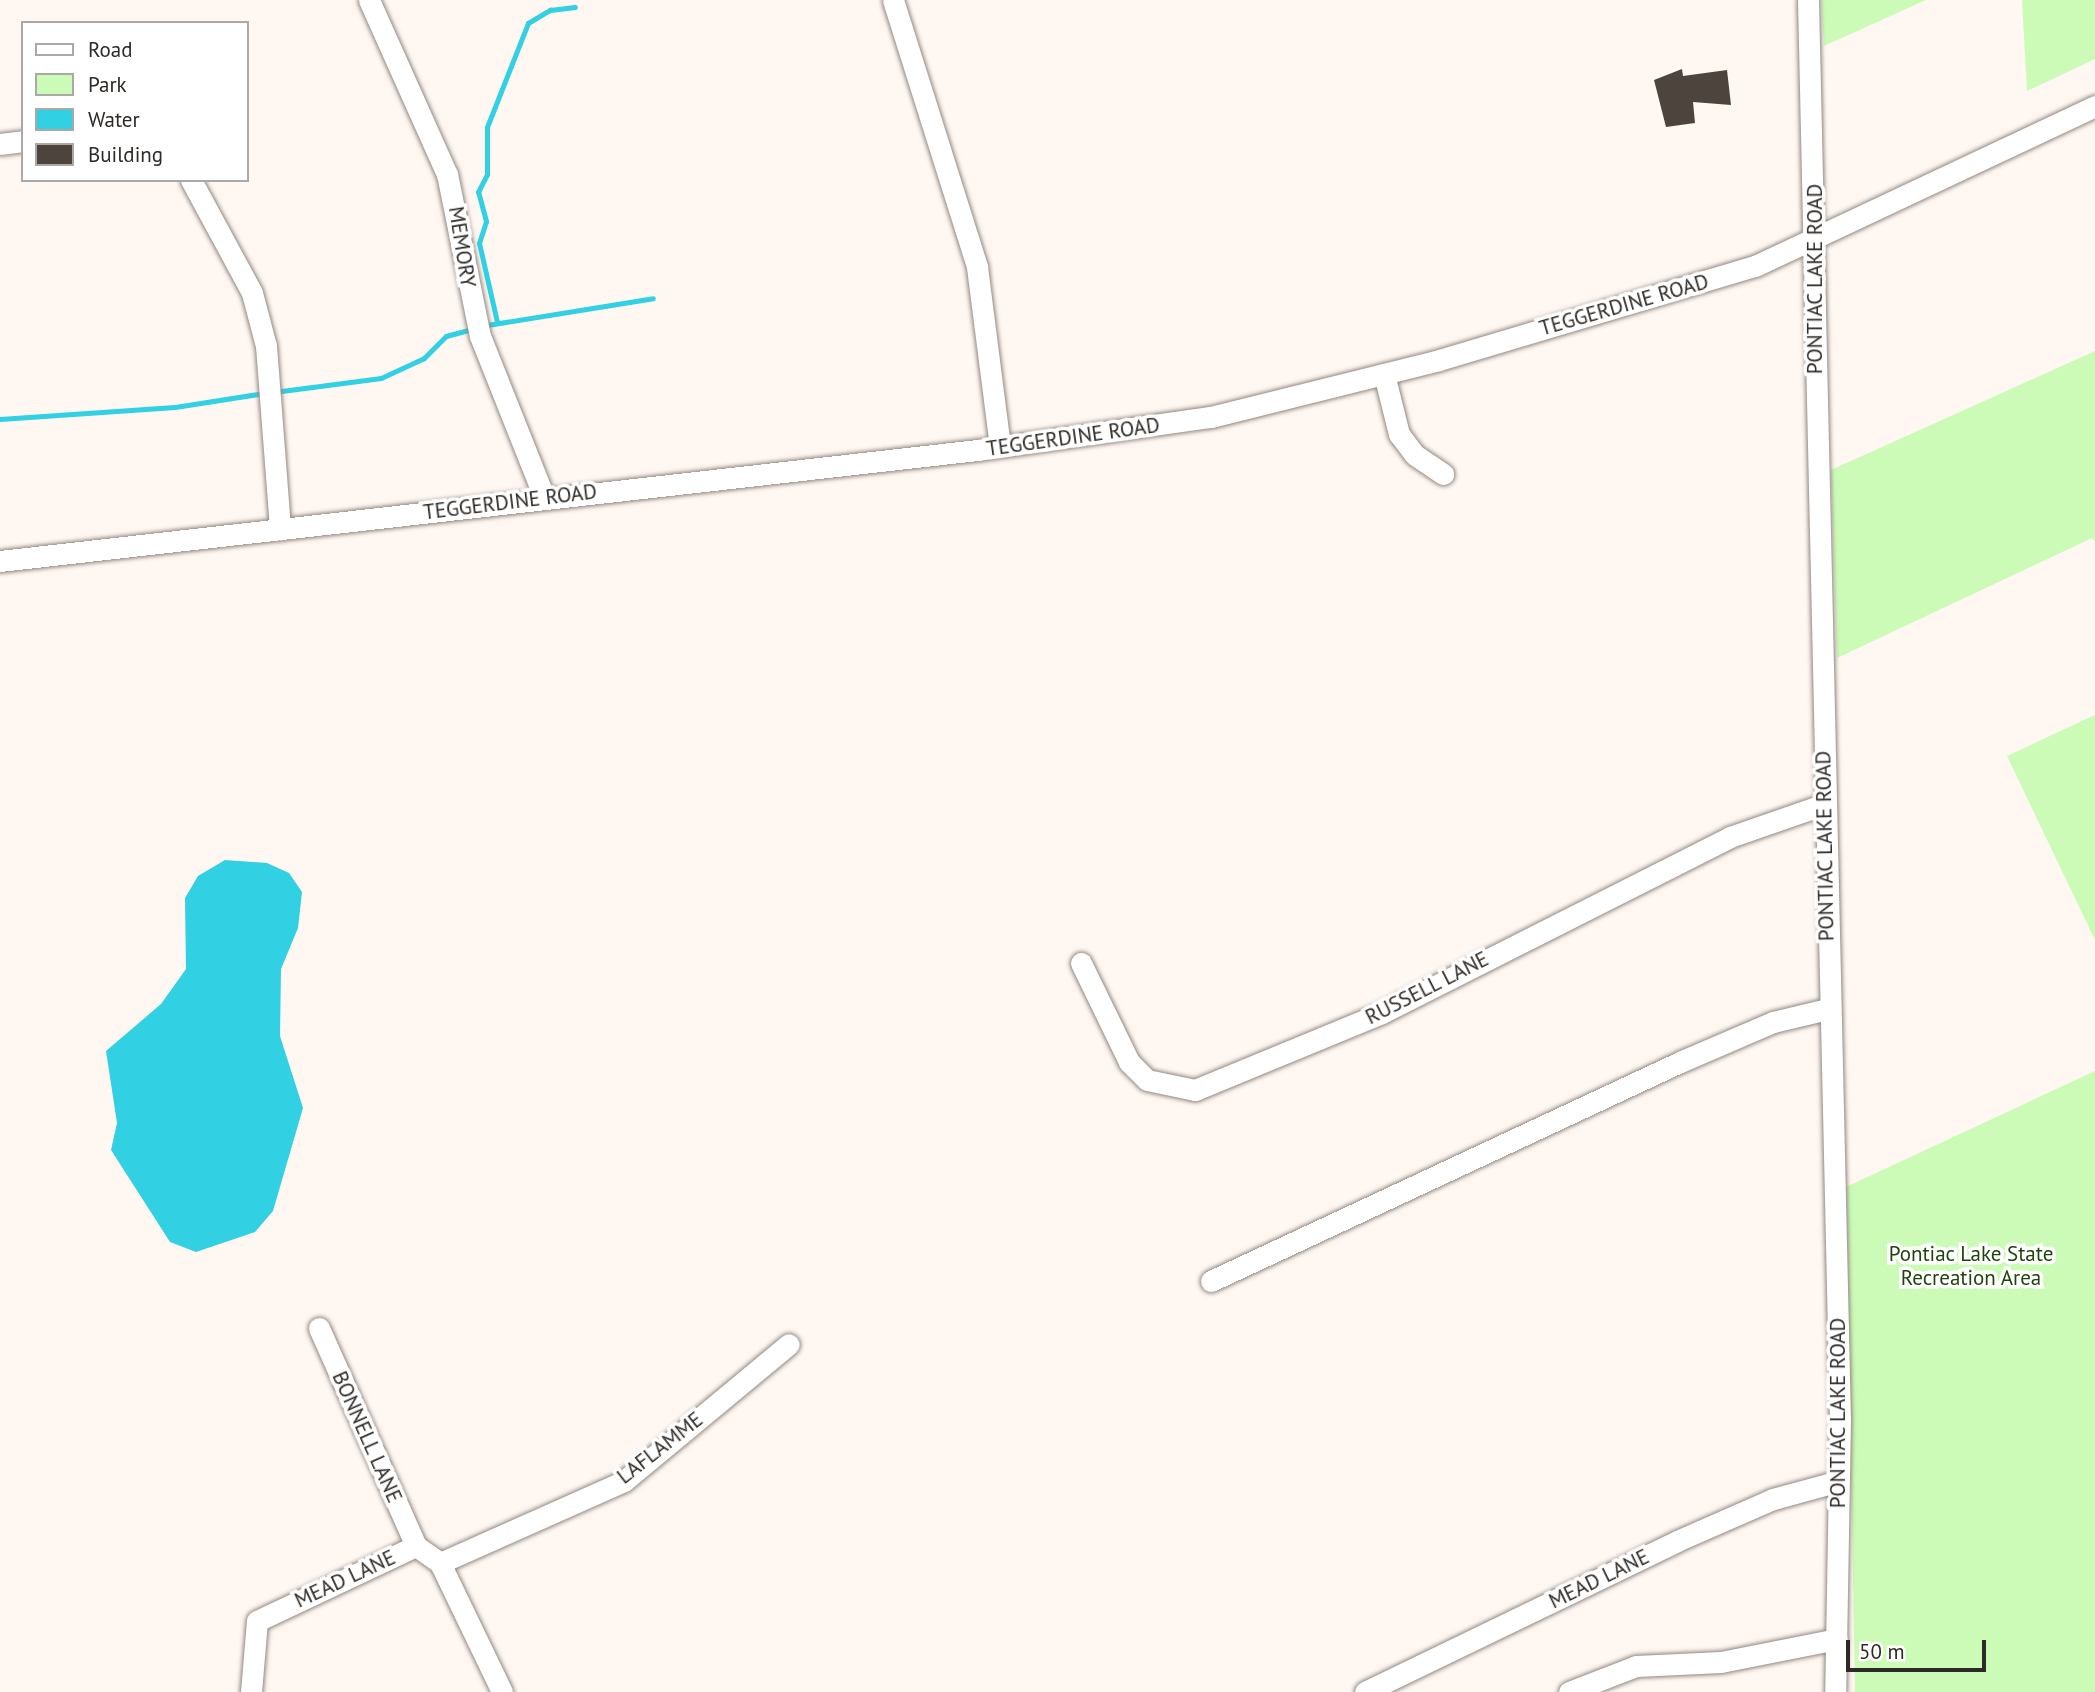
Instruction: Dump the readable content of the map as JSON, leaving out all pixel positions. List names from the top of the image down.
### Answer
{
  "streets": {
    "street": [
      "MEMORY",
      "PONTIAC LAKE ROAD",
      "TEGGERDINE ROAD",
      "RUSSELL LANE",
      "BONNELL LANE",
      "LAFLAMME",
      "MEAD LANE"
    ]
  },
  "crossings": [
    ["MEMORY", "TEGGERDINE ROAD"],
    ["PONTIAC LAKE ROAD", "TEGGERDINE ROAD"],
    ["PONTIAC LAKE ROAD", "RUSSELL LANE"],
    ["PONTIAC LAKE ROAD", "MEAD LANE"],
    ["BONNELL LANE", "MEAD LANE"],
    ["LAFLAMME", "MEAD LANE"]
  ],
  "parks": ["Pontiac Lake State Recreation Area"],
  "legend": [
    "Road",
    "Park",
    "Water",
    "Building"
  ],
  "scale_bar": "50 m"
}
